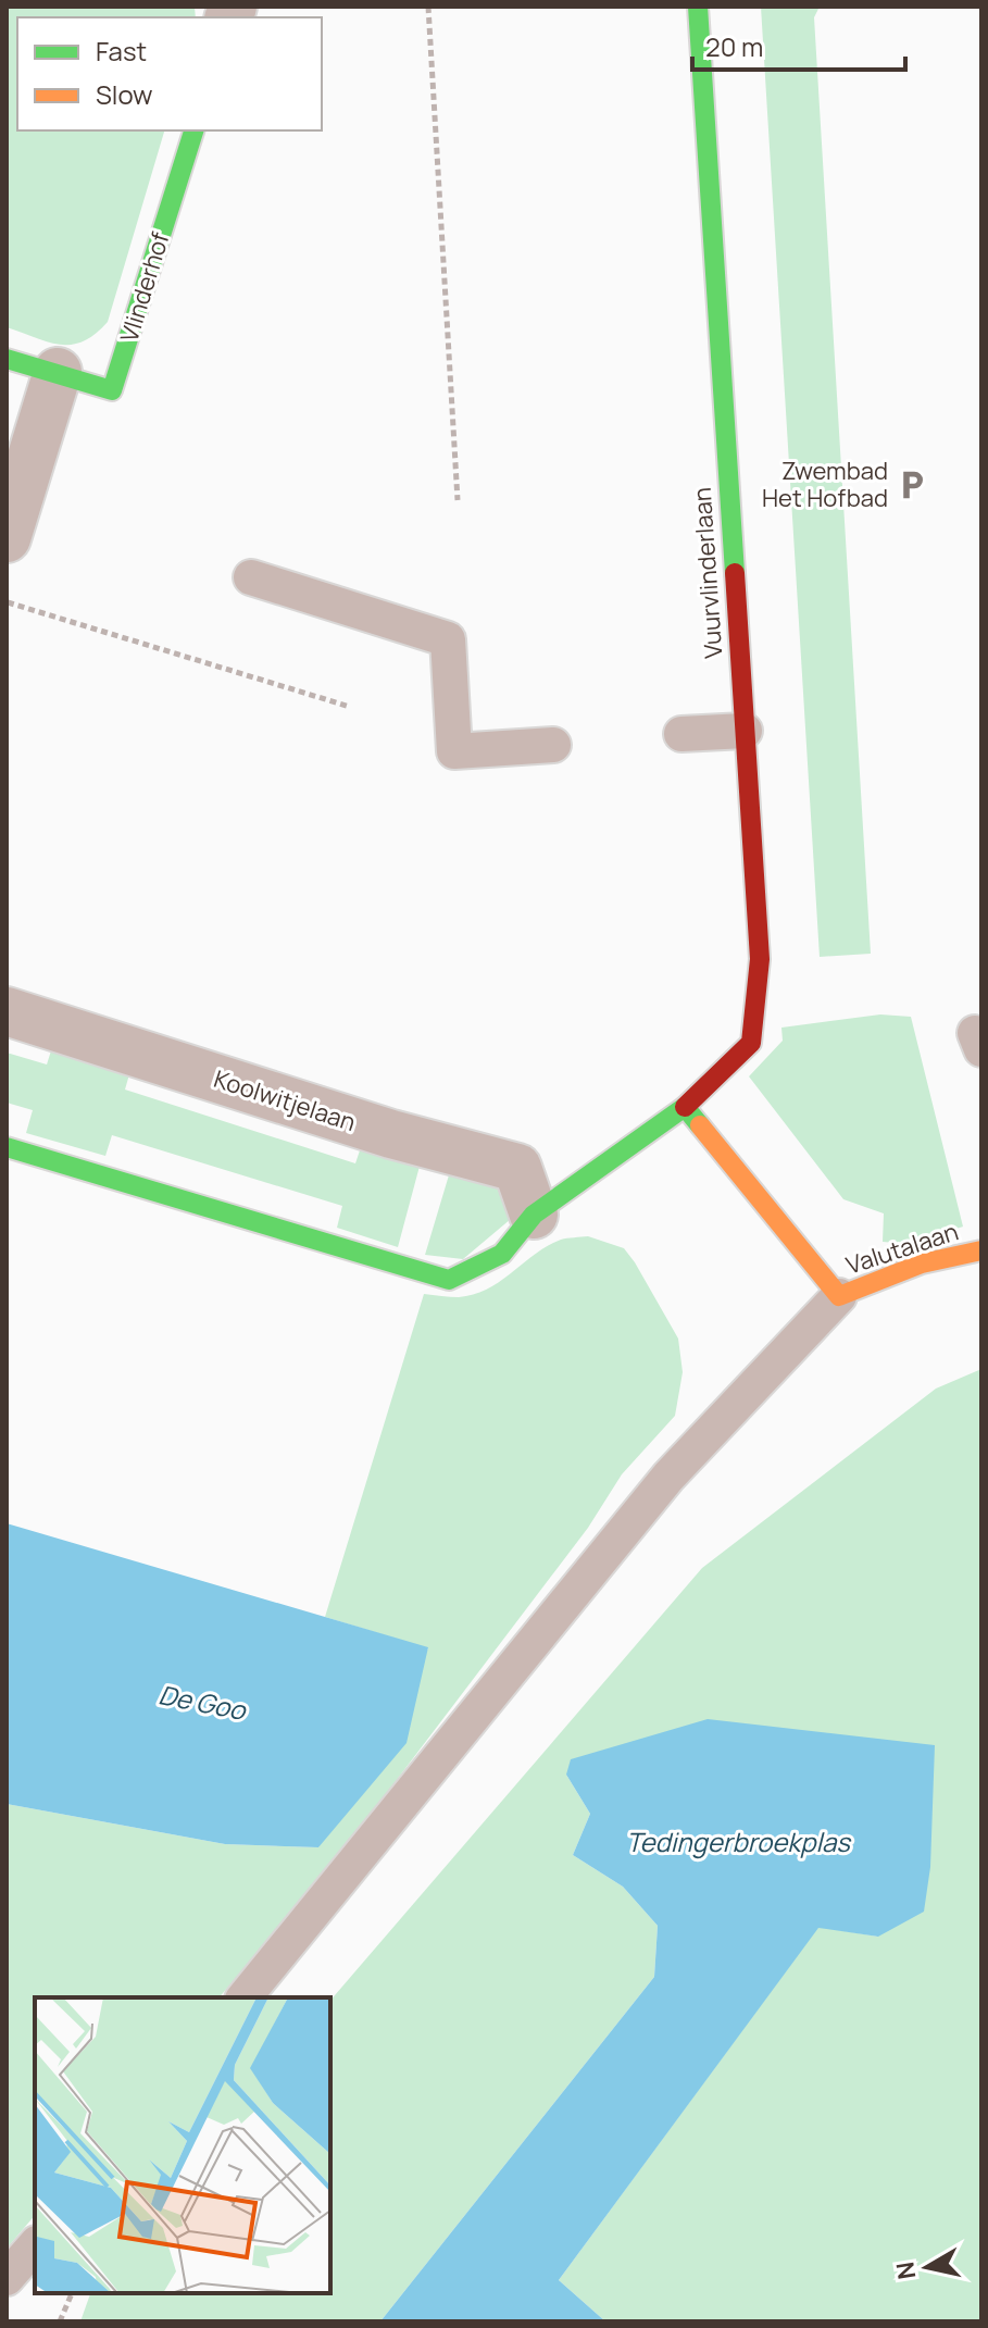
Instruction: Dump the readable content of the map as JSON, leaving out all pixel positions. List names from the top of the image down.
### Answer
{
  "streets": {
    "street": [
      "Vlinderhof",
      "Vuurvlinderlaan",
      "Koolwitjelaan",
      "Valutalaan"
    ]
  },
  "water": ["De Goo", "Tedingerbroekplas"],
  "places": {
    "parking": ["Zwembad Het Hofbad"]
  },
  "legend": ["Fast", "Slow"],
  "scale_bar": "20 m",
  "north": "left"
}
